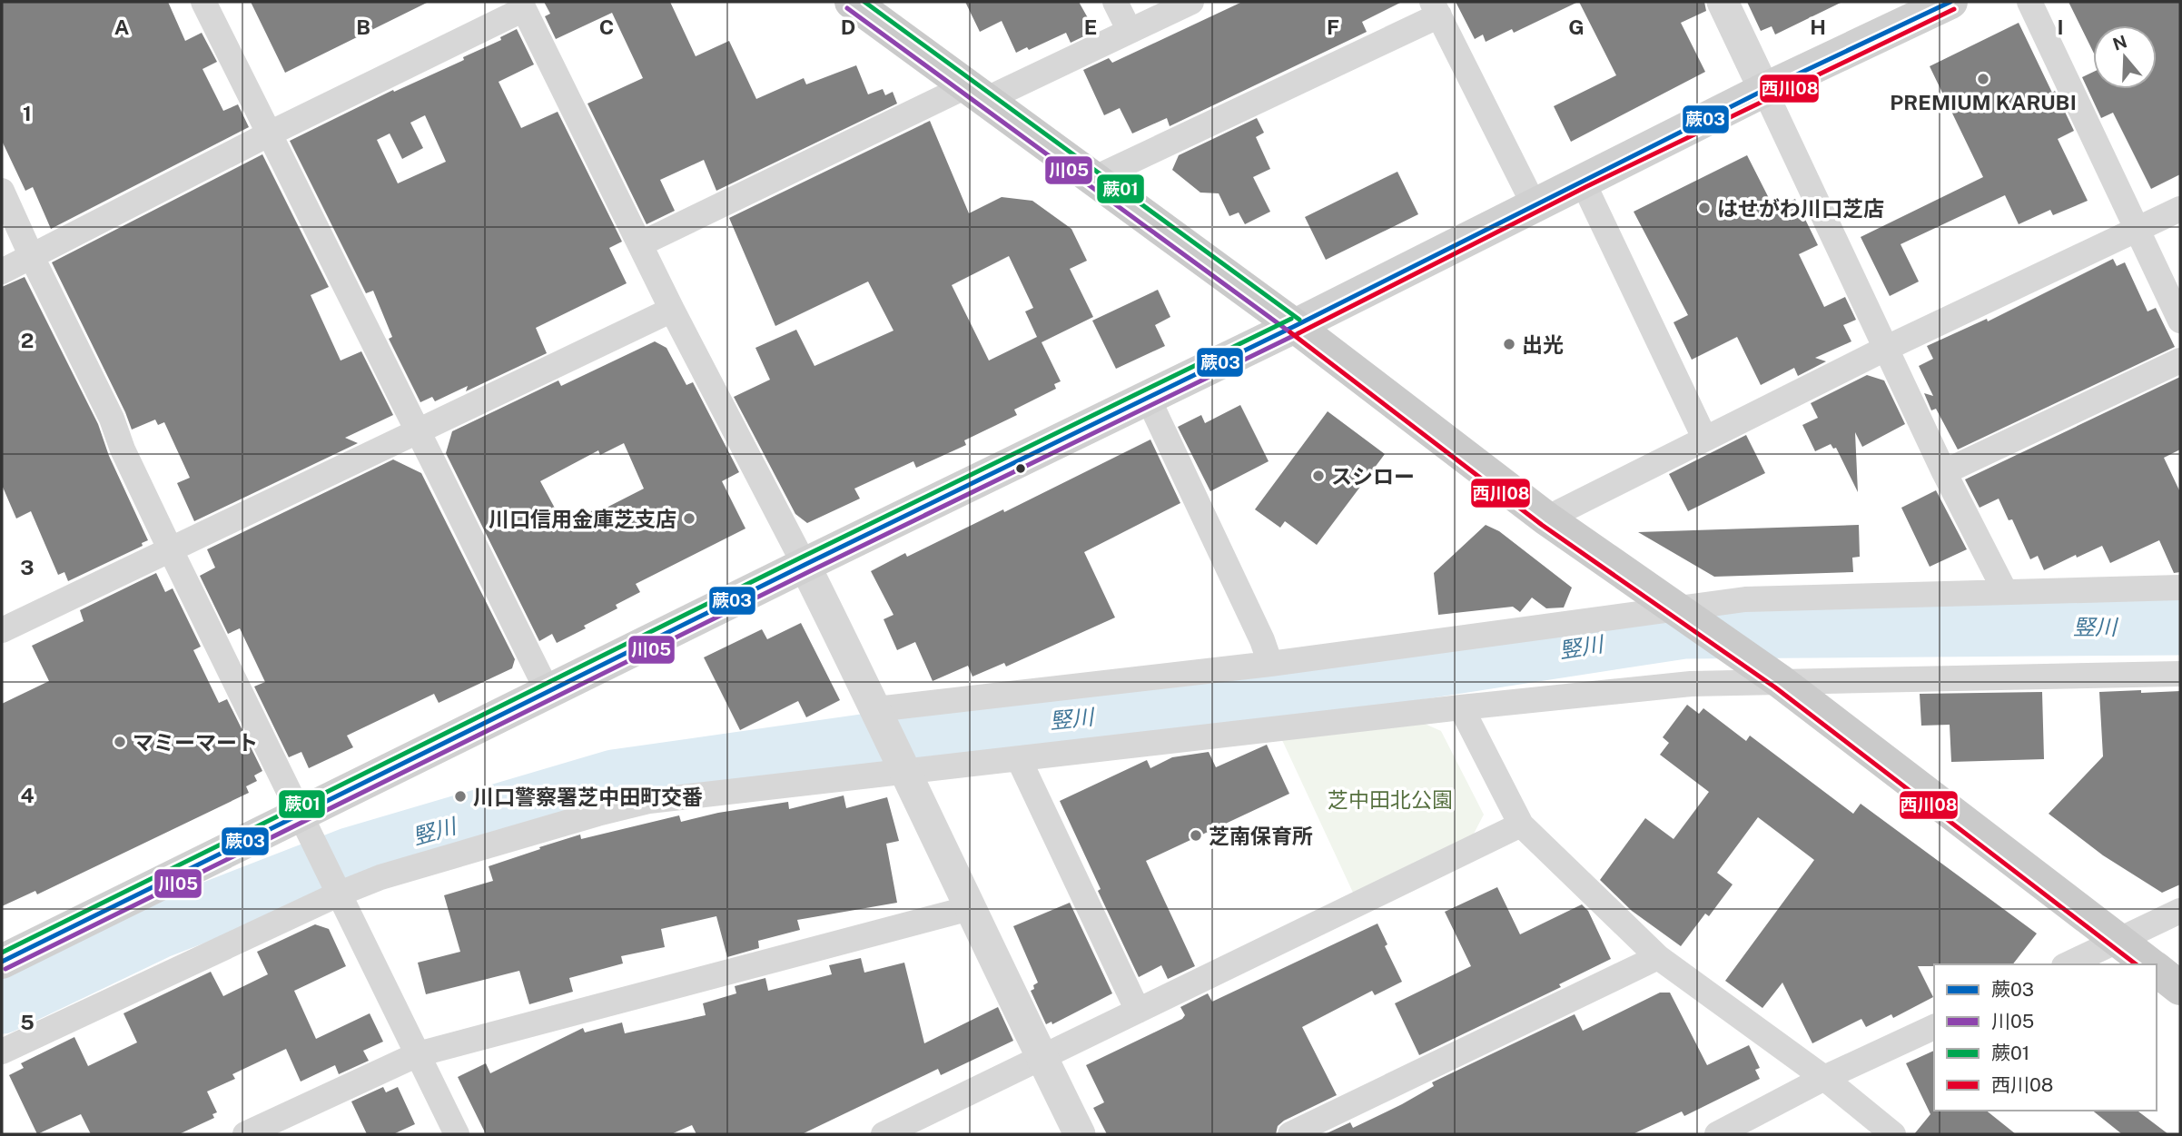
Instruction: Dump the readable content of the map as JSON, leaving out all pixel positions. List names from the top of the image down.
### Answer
{
  "water": ["竪川"],
  "parks": ["芝中田北公園"],
  "places": [
    "PREMIUM KARUBI",
    "はせがわ川口芝店",
    "出光",
    "スシロー",
    "川口信用金庫芝支店",
    "マミーマート",
    "川口警察署芝中田町交番",
    "芝南保育所"
  ],
  "lines": [
    "transit line 蕨03",
    "transit line 蕨01",
    "transit line 川05",
    "transit line 西川08"
  ],
  "legend": [
    "蕨03",
    "川05",
    "蕨01",
    "西川08"
  ],
  "north": "top",
  "grid": {
    "columns": [
      "A",
      "B",
      "C",
      "D",
      "E",
      "F",
      "G",
      "H",
      "I"
    ],
    "rows": [
      "1",
      "2",
      "3",
      "4",
      "5"
    ]
  }
}
